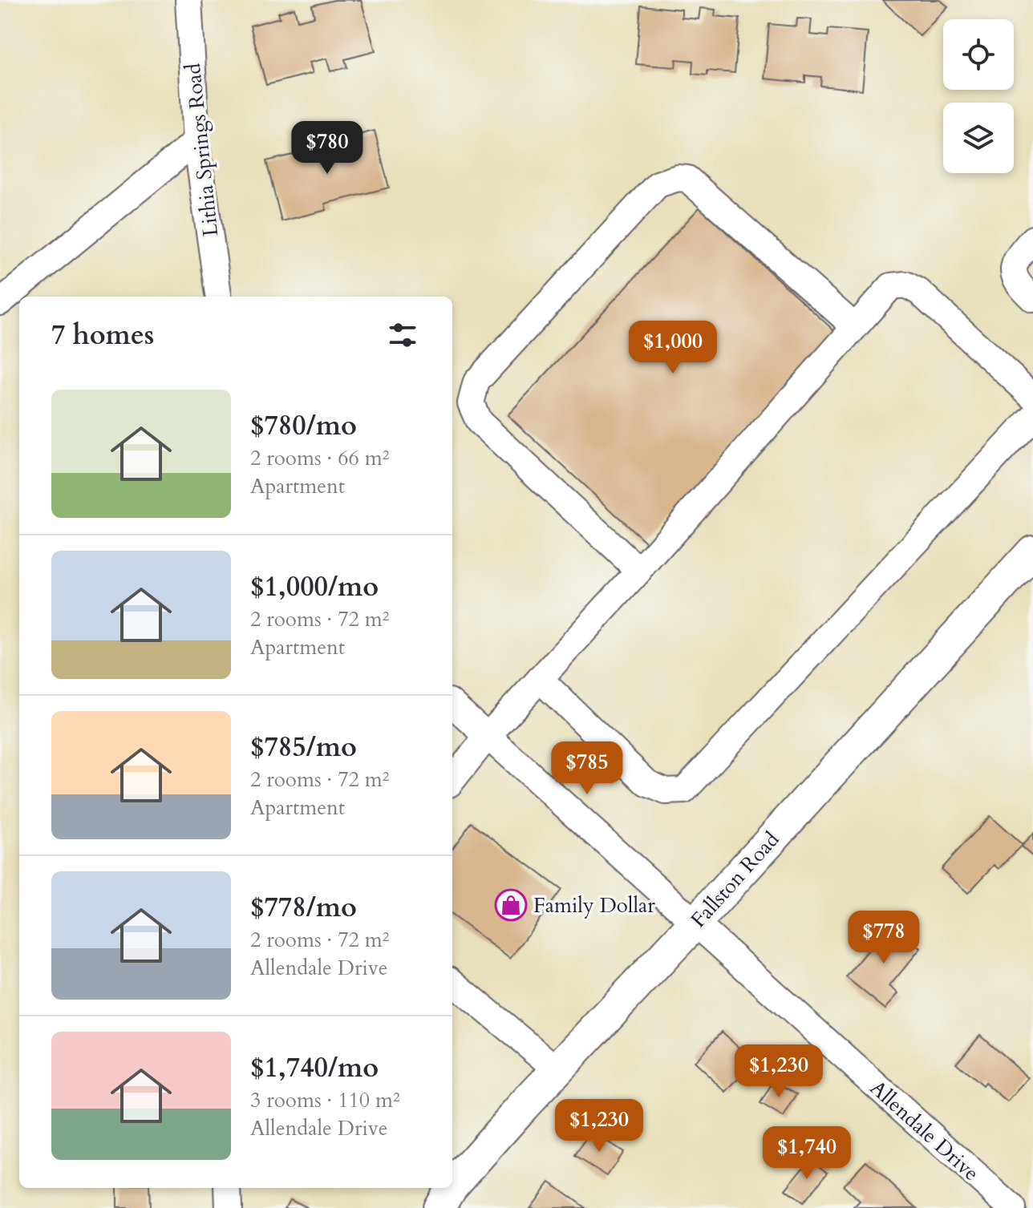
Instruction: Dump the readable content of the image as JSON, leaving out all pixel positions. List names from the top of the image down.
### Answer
{
  "streets": {
    "main road": ["Fallston Road"],
    "street": ["Lithia Springs Road", "Allendale Drive"]
  },
  "crossings": [
    ["Fallston Road", "Allendale Drive"]
  ],
  "places": {
    "shop": ["Family Dollar"]
  },
  "page": {
    "price": [
      "$780",
      "$1,000",
      "$785",
      "$778",
      "$1,230",
      "$1,230",
      "$1,740"
    ],
    "heading": "7 homes",
    "list": [
      {
        "name": "$780/mo",
        "note": "2 rooms · 66 m² · Apartment"
      },
      {
        "name": "$1,000/mo",
        "note": "2 rooms · 72 m² · Apartment"
      },
      {
        "name": "$785/mo",
        "note": "2 rooms · 72 m² · Apartment"
      },
      {
        "name": "$778/mo",
        "note": "2 rooms · 72 m² · Allendale Drive"
      },
      {
        "name": "$1,740/mo",
        "note": "3 rooms · 110 m² · Allendale Drive"
      }
    ]
  }
}
